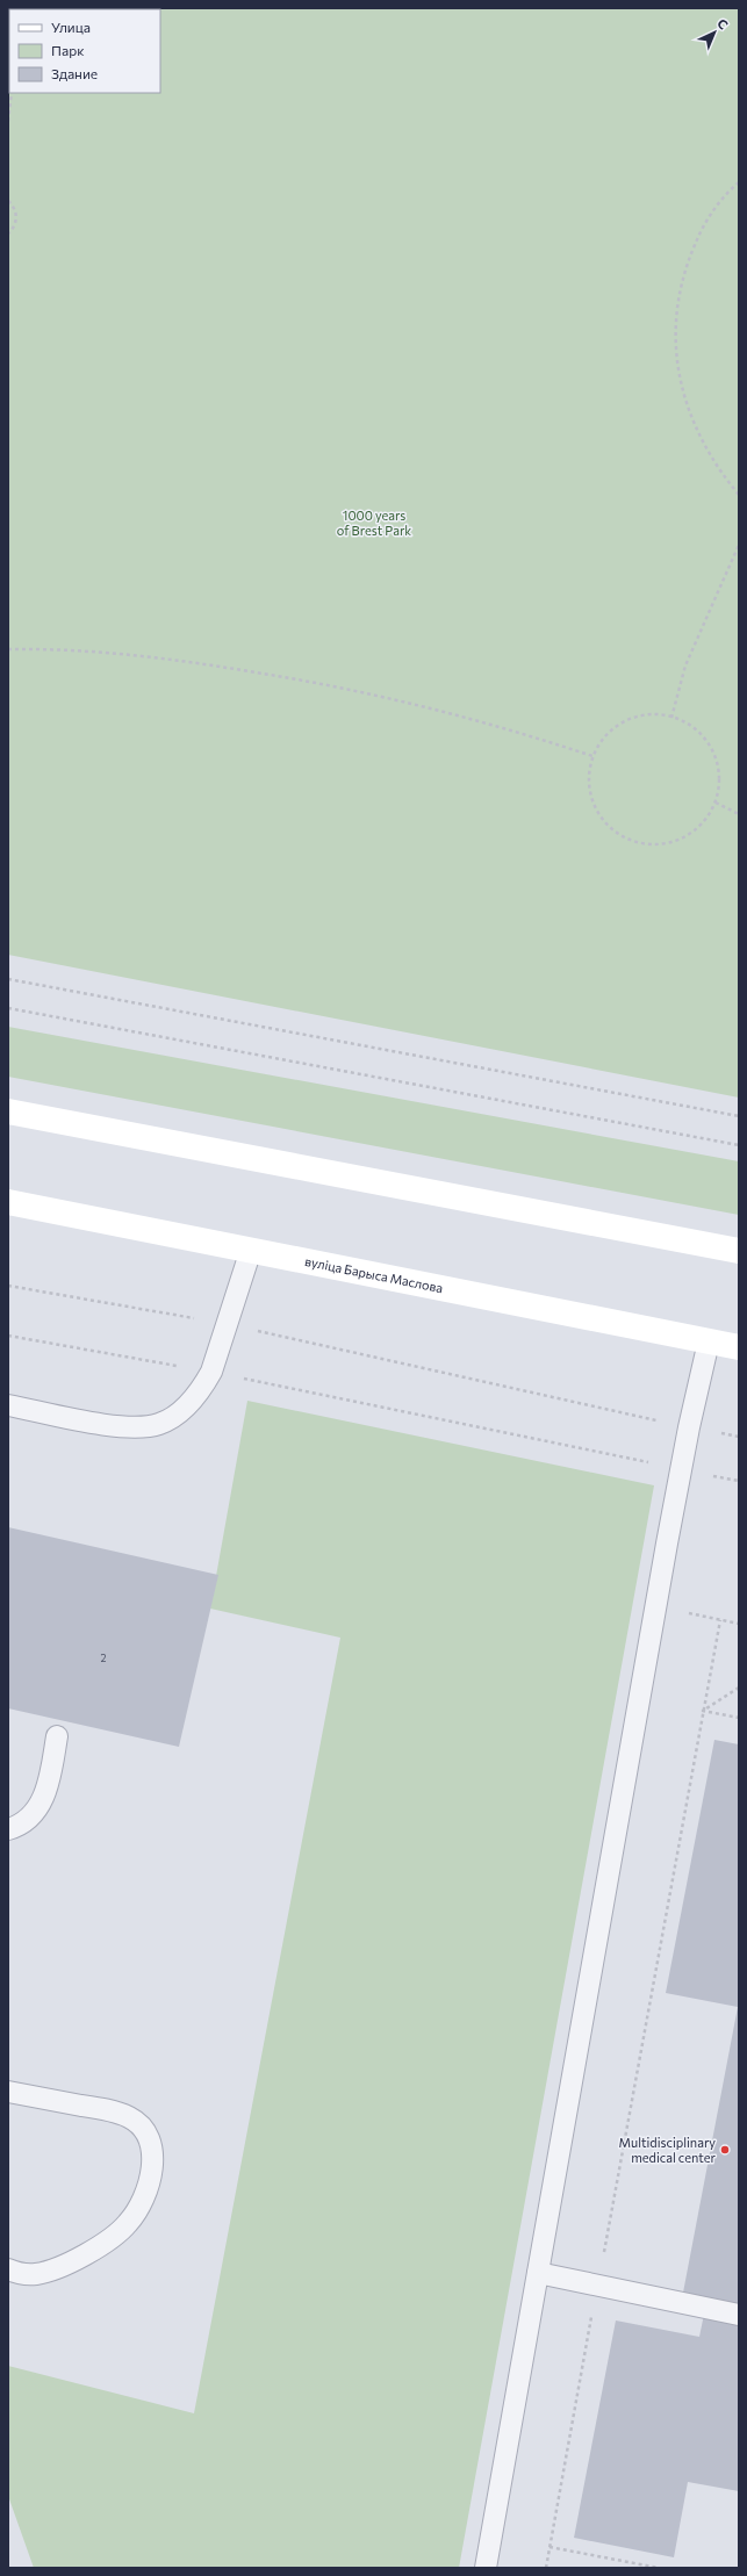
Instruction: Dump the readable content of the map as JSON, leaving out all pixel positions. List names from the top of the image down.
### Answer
{
  "streets": {
    "main road": ["вуліца Барыса Маслова"]
  },
  "parks": ["1000 years of Brest Park"],
  "places": ["Multidisciplinary medical center"],
  "house_numbers": ["2"],
  "legend": ["Улица", "Парк", "Здание"],
  "north": "top right"
}
